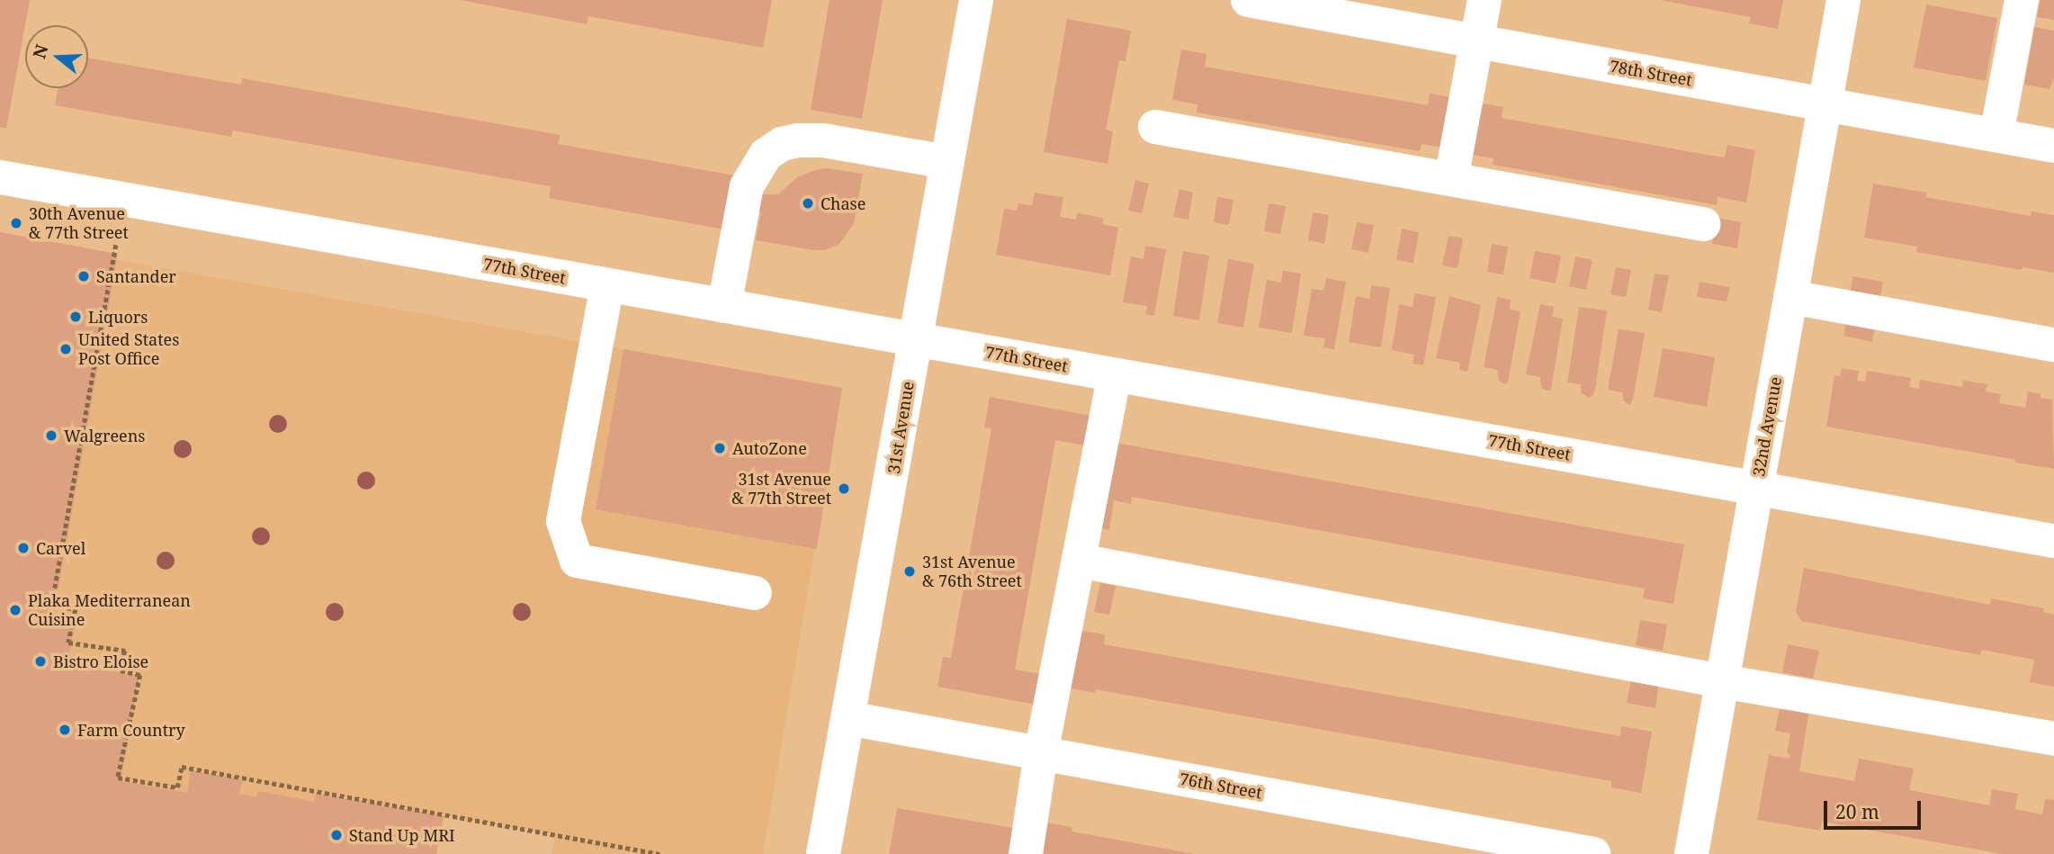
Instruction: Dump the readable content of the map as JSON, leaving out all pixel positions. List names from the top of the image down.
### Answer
{
  "streets": {
    "street": [
      "78th Street",
      "77th Street",
      "32nd Avenue",
      "31st Avenue",
      "76th Street"
    ]
  },
  "crossings": [
    ["78th Street", "32nd Avenue"],
    ["77th Street", "32nd Avenue"],
    ["77th Street", "31st Avenue"],
    ["31st Avenue", "76th Street"]
  ],
  "places": [
    "Chase",
    "30th Avenue & 77th Street",
    "Santander",
    "Liquors",
    "United States Post Office",
    "Walgreens",
    "AutoZone",
    "31st Avenue & 77th Street",
    "Carvel",
    "31st Avenue & 76th Street",
    "Plaka Mediterranean Cuisine",
    "Bistro Eloise",
    "Farm Country",
    "Stand Up MRI"
  ],
  "scale_bar": "20 m",
  "north": "left"
}
